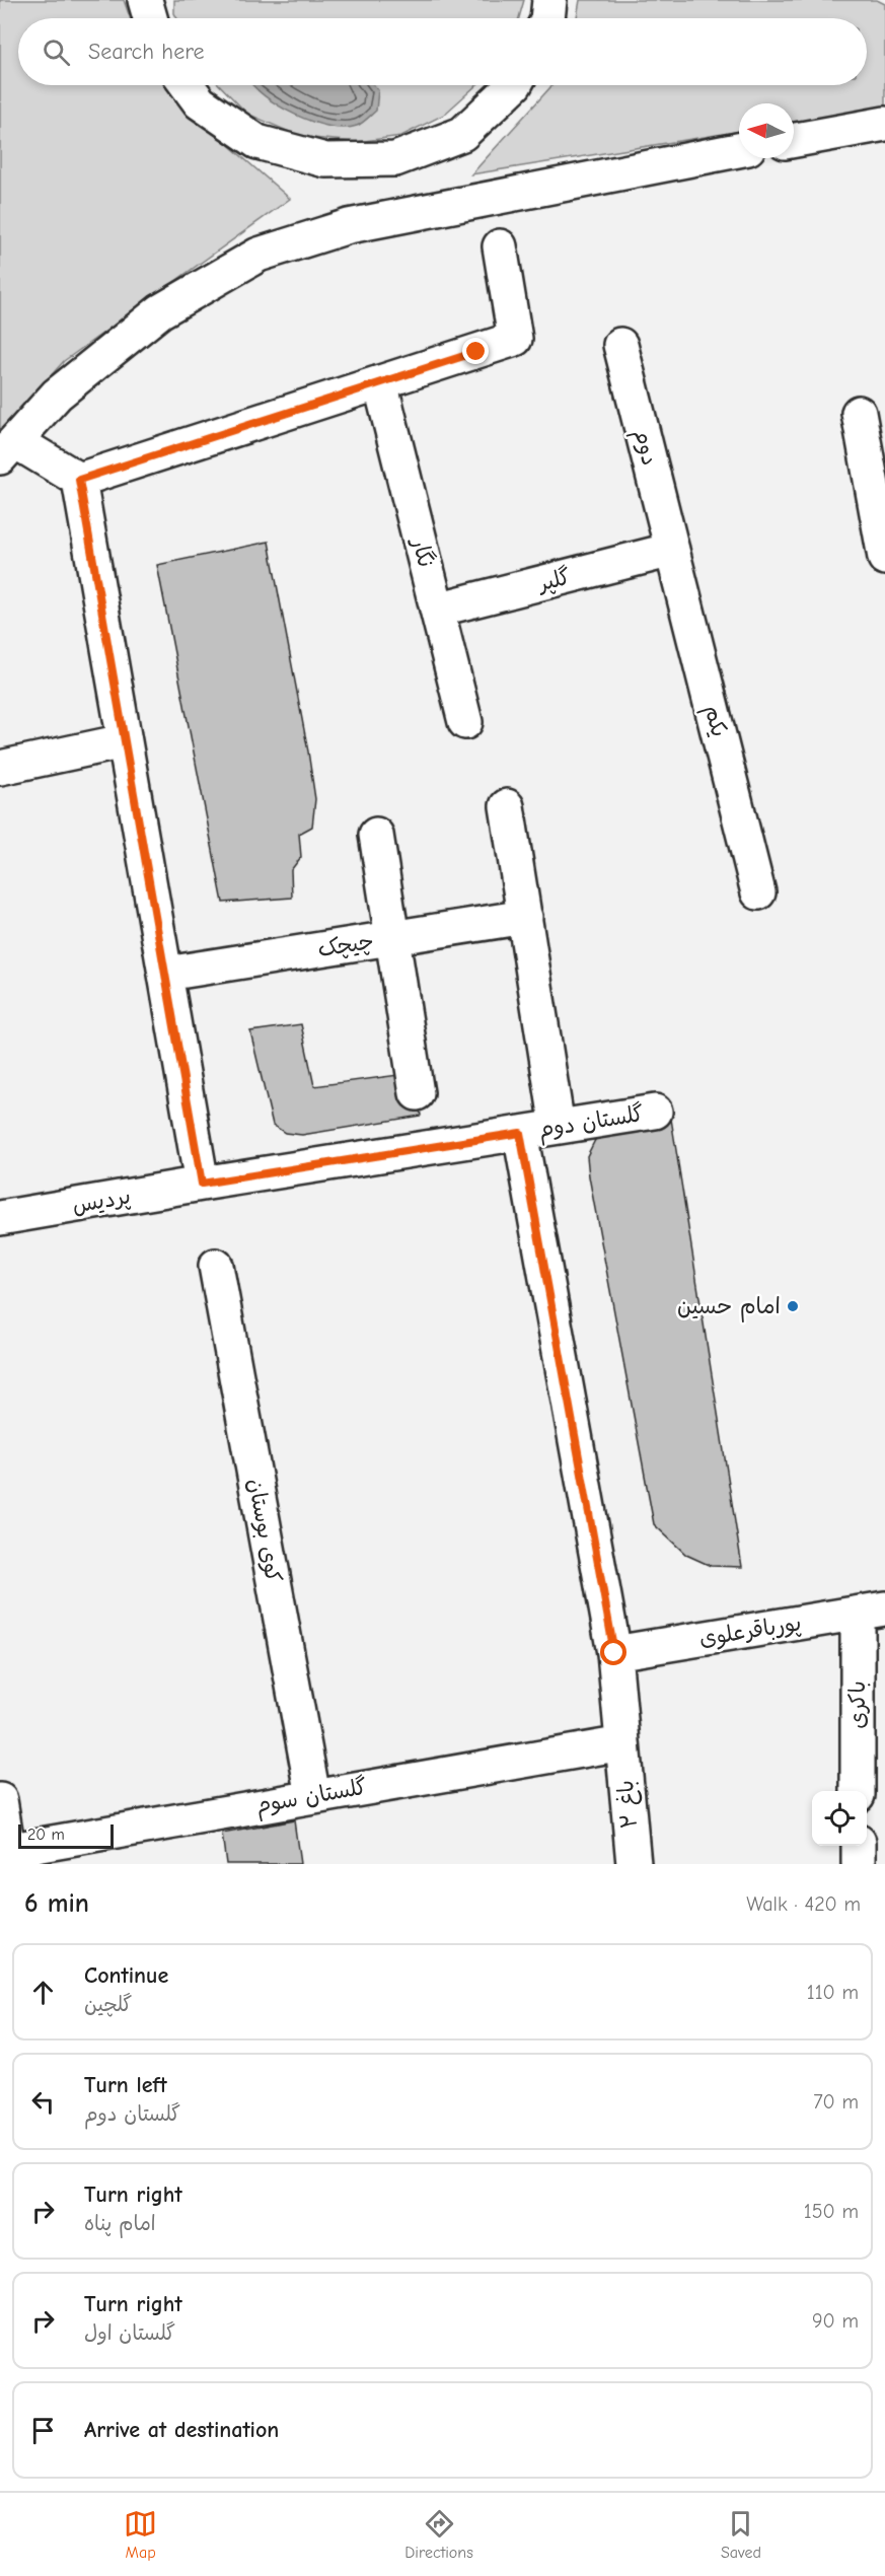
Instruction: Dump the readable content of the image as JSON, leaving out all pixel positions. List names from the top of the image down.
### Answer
{
  "streets": {
    "main road": [
      "دوم",
      "نگار",
      "گلپر",
      "یکم",
      "چیچک",
      "گلستان دوم",
      "پردیس",
      "کوی بوستان",
      "پورباقرعلوی",
      "باکری",
      "گلستان سوم",
      "باغ ۲"
    ]
  },
  "crossings": [
    ["دوم", "گلپر"],
    ["دوم", "یکم"],
    ["نگار", "گلپر"],
    ["گلپر", "یکم"],
    ["گلستان دوم", "پردیس"],
    ["گلستان دوم", "باغ ۲"],
    ["کوی بوستان", "گلستان سوم"],
    ["پورباقرعلوی", "باکری"],
    ["پورباقرعلوی", "باغ ۲"],
    ["گلستان سوم", "باغ ۲"]
  ],
  "places": ["امام حسین"],
  "scale_bar": "20 m",
  "north": "left",
  "page": {
    "search": "Search here",
    "scale": "20 m",
    "heading": ["6 min", "Walk · 420 m"],
    "list": [
      ["Continue", "گلچین", "110 m"],
      ["Turn left", "گلستان دوم", "70 m"],
      ["Turn right", "امام پناه", "150 m"],
      ["Turn right", "گلستان اول", "90 m"],
      "Arrive at destination"
    ],
    "nav": ["Map", "Directions", "Saved"]
  }
}
